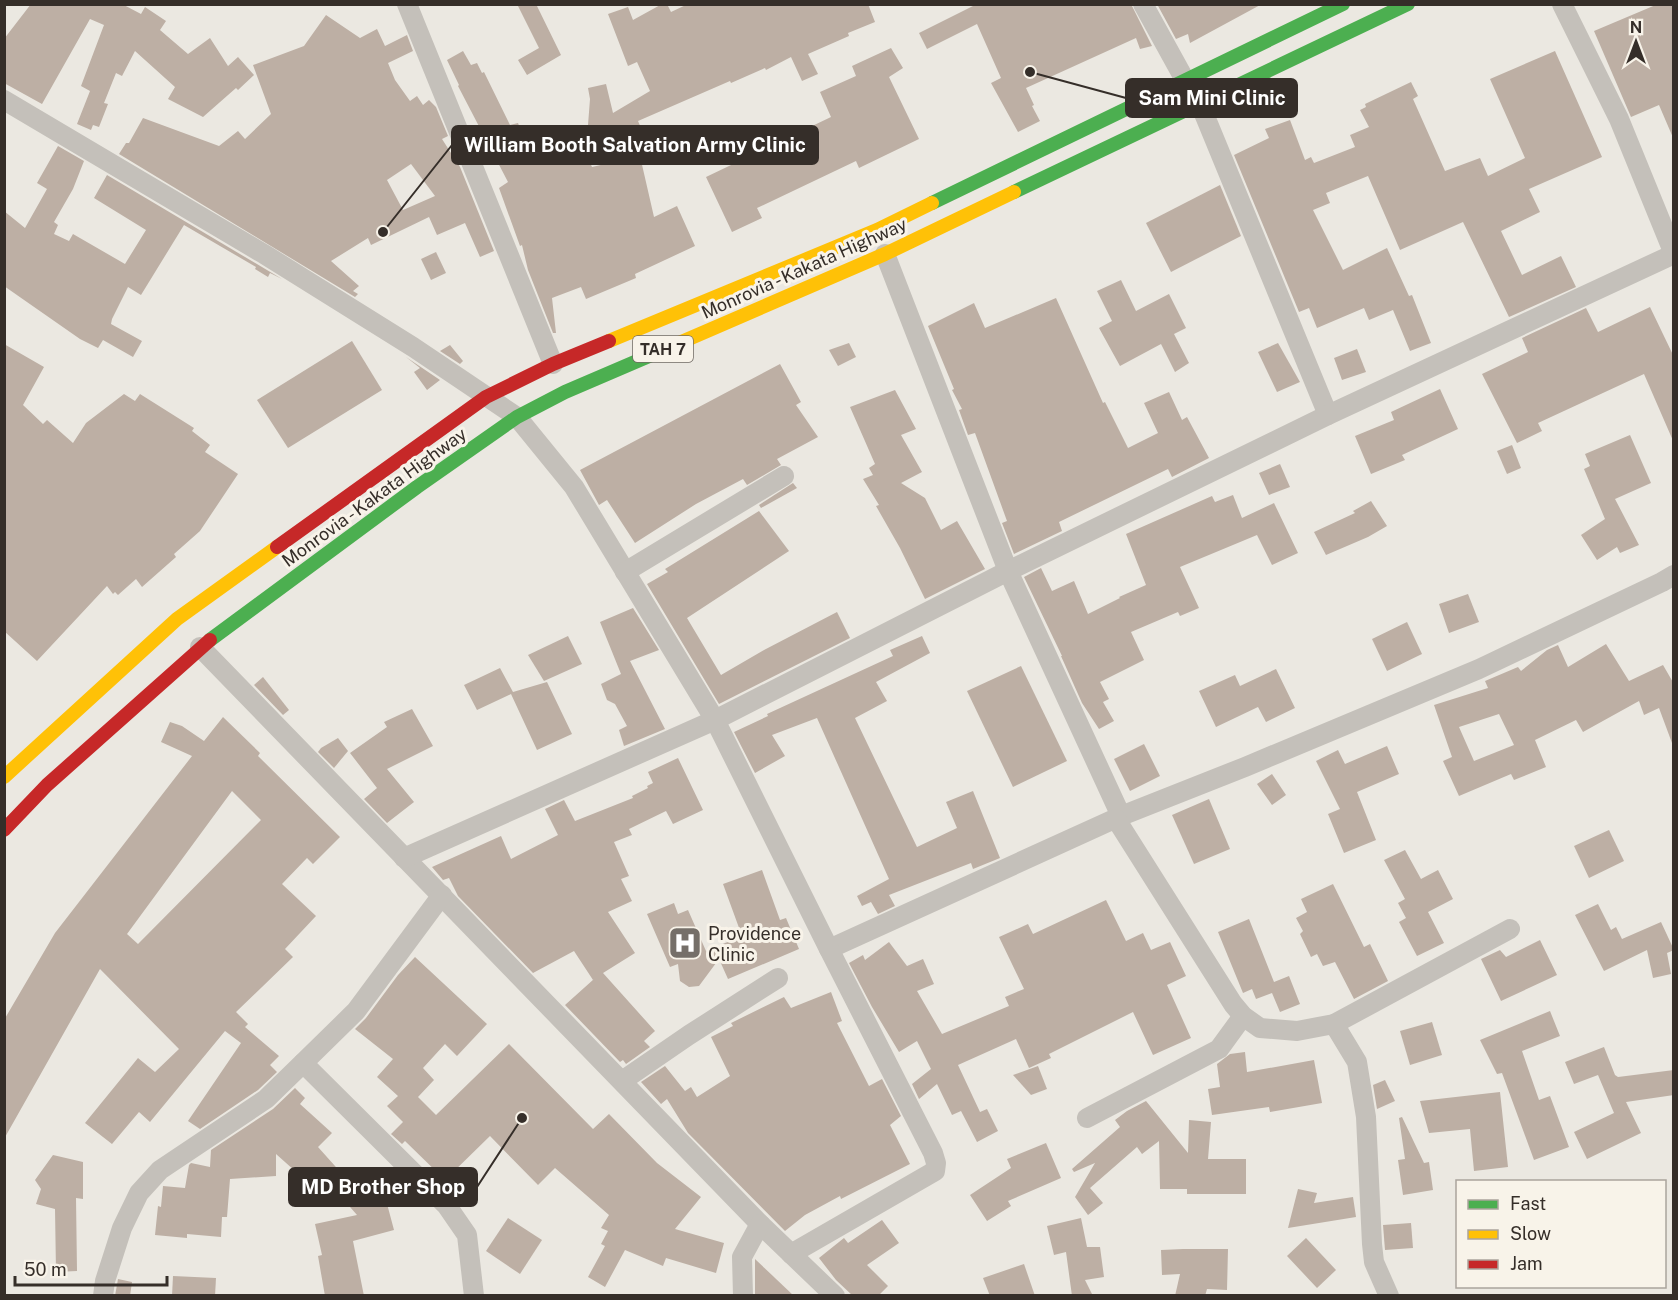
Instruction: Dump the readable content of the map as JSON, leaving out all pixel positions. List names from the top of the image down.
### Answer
{
  "streets": {
    "highway": ["Monrovia - Kakata Highway", "TAH 7"]
  },
  "places": {
    "other": ["Sam Mini Clinic", "William Booth Salvation Army Clinic", "MD Brother Shop"],
    "hospital": ["Providence Clinic"]
  },
  "legend": ["Fast", "Slow", "Jam"],
  "scale_bar": "50 m",
  "north": "top"
}
